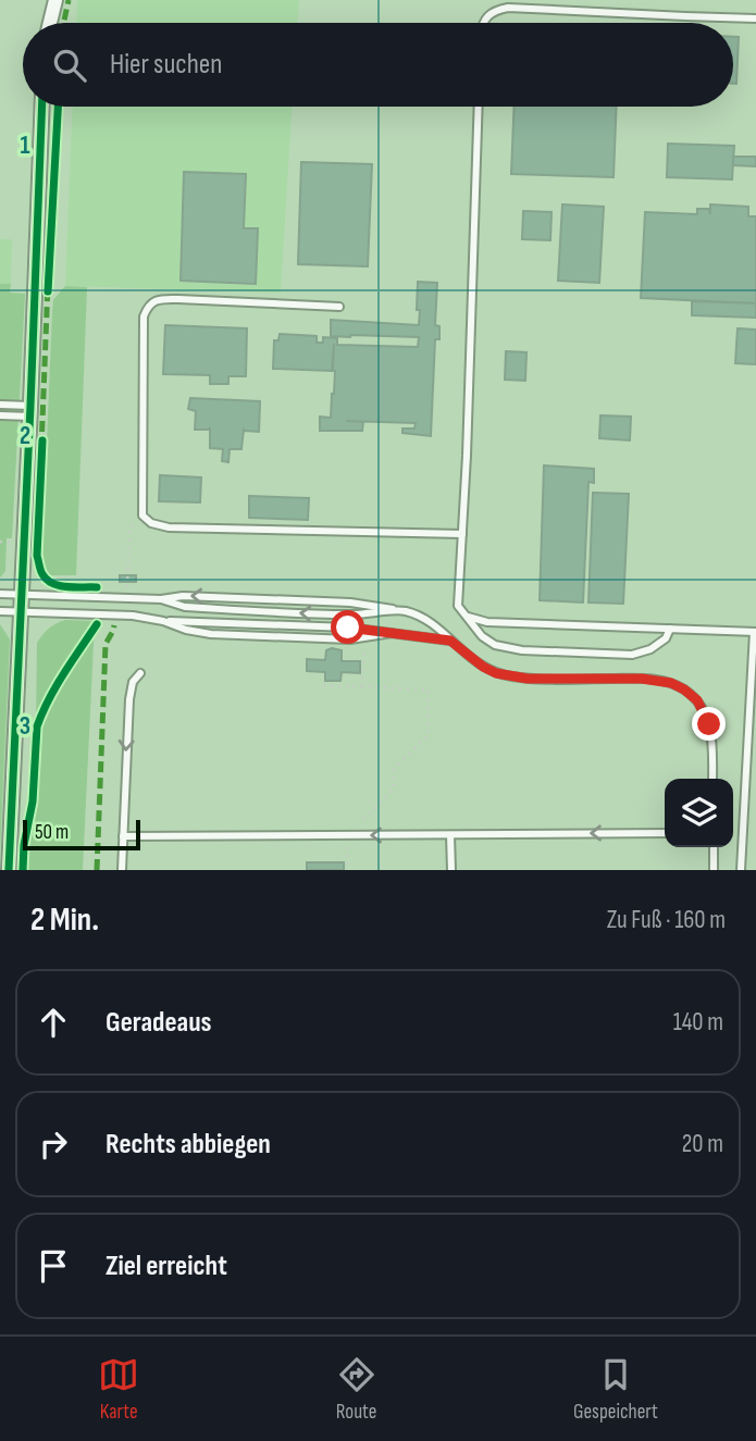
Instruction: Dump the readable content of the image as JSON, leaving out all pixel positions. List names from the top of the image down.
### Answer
{
  "scale_bar": "50 m",
  "page": {
    "search": "Hier suchen",
    "scale": "50 m",
    "heading": ["2 Min.", "Zu Fuß · 160 m"],
    "list": [
      ["Geradeaus", "140 m"],
      ["Rechts abbiegen", "20 m"],
      "Ziel erreicht"
    ],
    "nav": ["Karte", "Route", "Gespeichert"]
  },
  "grid": {
    "rows": ["1", "2", "3"]
  }
}
